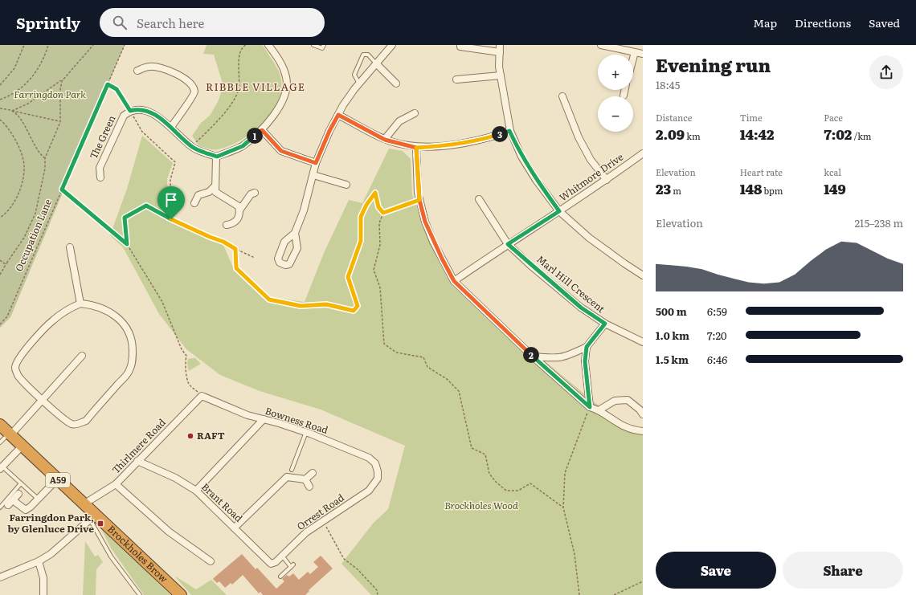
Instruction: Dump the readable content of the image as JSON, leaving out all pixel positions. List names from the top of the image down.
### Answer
{
  "streets": {
    "highway": ["A59", "Brockholes Brow"],
    "street": [
      "The Green",
      "Whitmore Drive",
      "Marl Hill Crescent",
      "Bowness Road",
      "Thirlmere Road",
      "Brant Road",
      "Orrest Road"
    ],
    "path": ["Occupation Lane"]
  },
  "crossings": [
    ["Whitmore Drive", "Marl Hill Crescent"],
    ["Bowness Road", "Thirlmere Road"],
    ["Bowness Road", "Orrest Road"],
    ["Thirlmere Road", "A59"],
    ["Thirlmere Road", "Brant Road"],
    ["A59", "Brockholes Brow"],
    ["Brant Road", "Orrest Road"]
  ],
  "districts": ["RIBBLE VILLAGE"],
  "parks": ["Farringdon Park", "Brockholes Wood"],
  "places": {
    "other": ["RAFT"],
    "transit": ["Farringdon Park, by Glenluce Drive"]
  },
  "page": {
    "header": "Sprintly",
    "search": "Search here",
    "nav": ["Map", "Directions", "Saved"],
    "heading": ["Evening run", "18:45"],
    "map_buttons": ["+", "−"],
    "stats": [
      ["Distance", "2.09 km"],
      ["Time", "14:42"],
      ["Pace", "7:02 /km"],
      ["Elevation", "23 m"],
      ["Heart rate", "148 bpm"],
      ["kcal", "149"]
    ],
    "pins": ["3", "1", "2"],
    "chart": ["Elevation", "215–238 m"],
    "list": [
      {
        "name": "500 m",
        "note": "6:59"
      },
      {
        "name": "1.0 km",
        "note": "7:20"
      },
      {
        "name": "1.5 km",
        "note": "6:46"
      }
    ],
    "buttons": ["Save", "Share"]
  }
}
